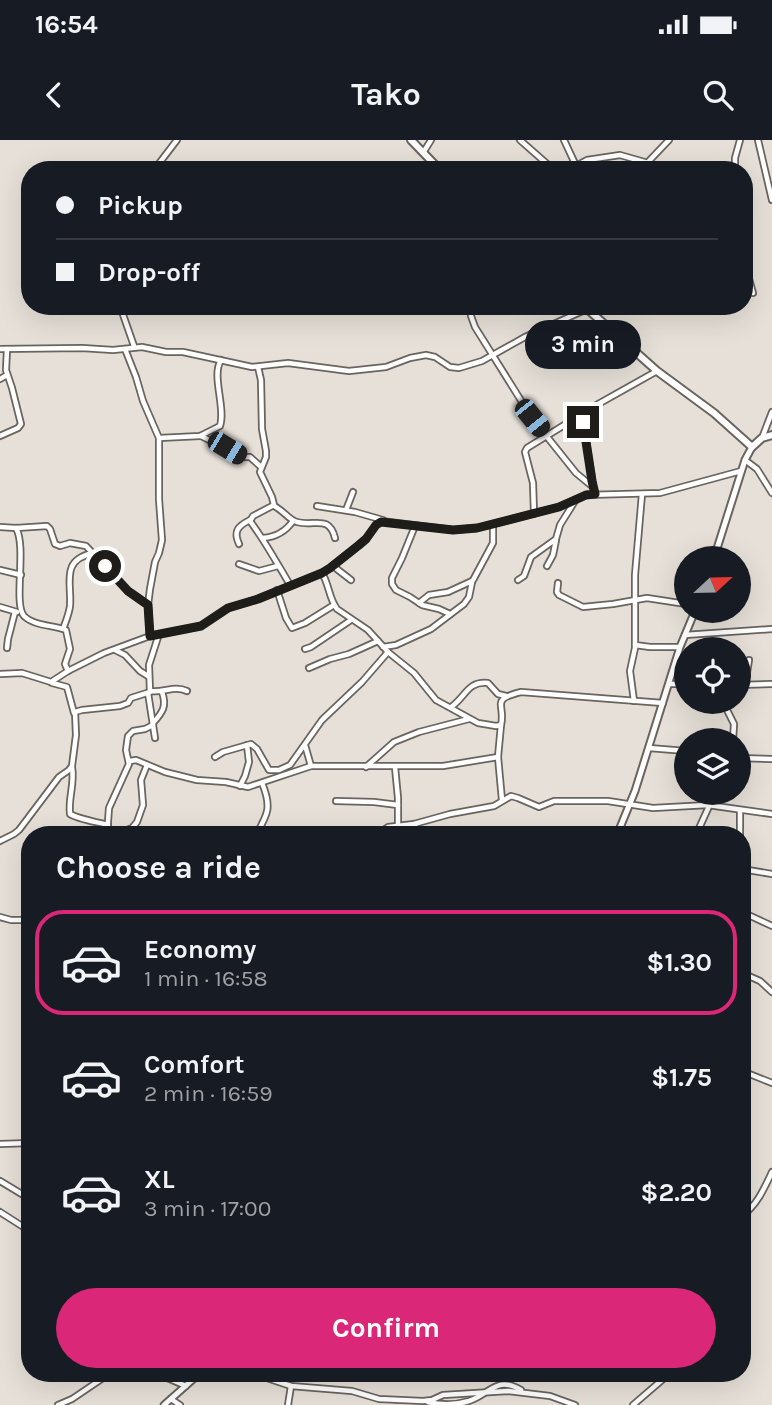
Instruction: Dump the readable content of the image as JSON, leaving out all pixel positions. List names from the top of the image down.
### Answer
{
  "north": "right",
  "page": {
    "status": "16:54",
    "header": "Tako",
    "banner": ["Pickup", "Drop-off"],
    "bubble": "3 min",
    "heading": "Choose a ride",
    "list": [
      {
        "name": "Economy",
        "note": "1 min · 16:58",
        "value": "$1.30"
      },
      {
        "name": "Comfort",
        "note": "2 min · 16:59",
        "value": "$1.75"
      },
      {
        "name": "XL",
        "note": "3 min · 17:00",
        "value": "$2.20"
      }
    ],
    "buttons": "Confirm"
  }
}
